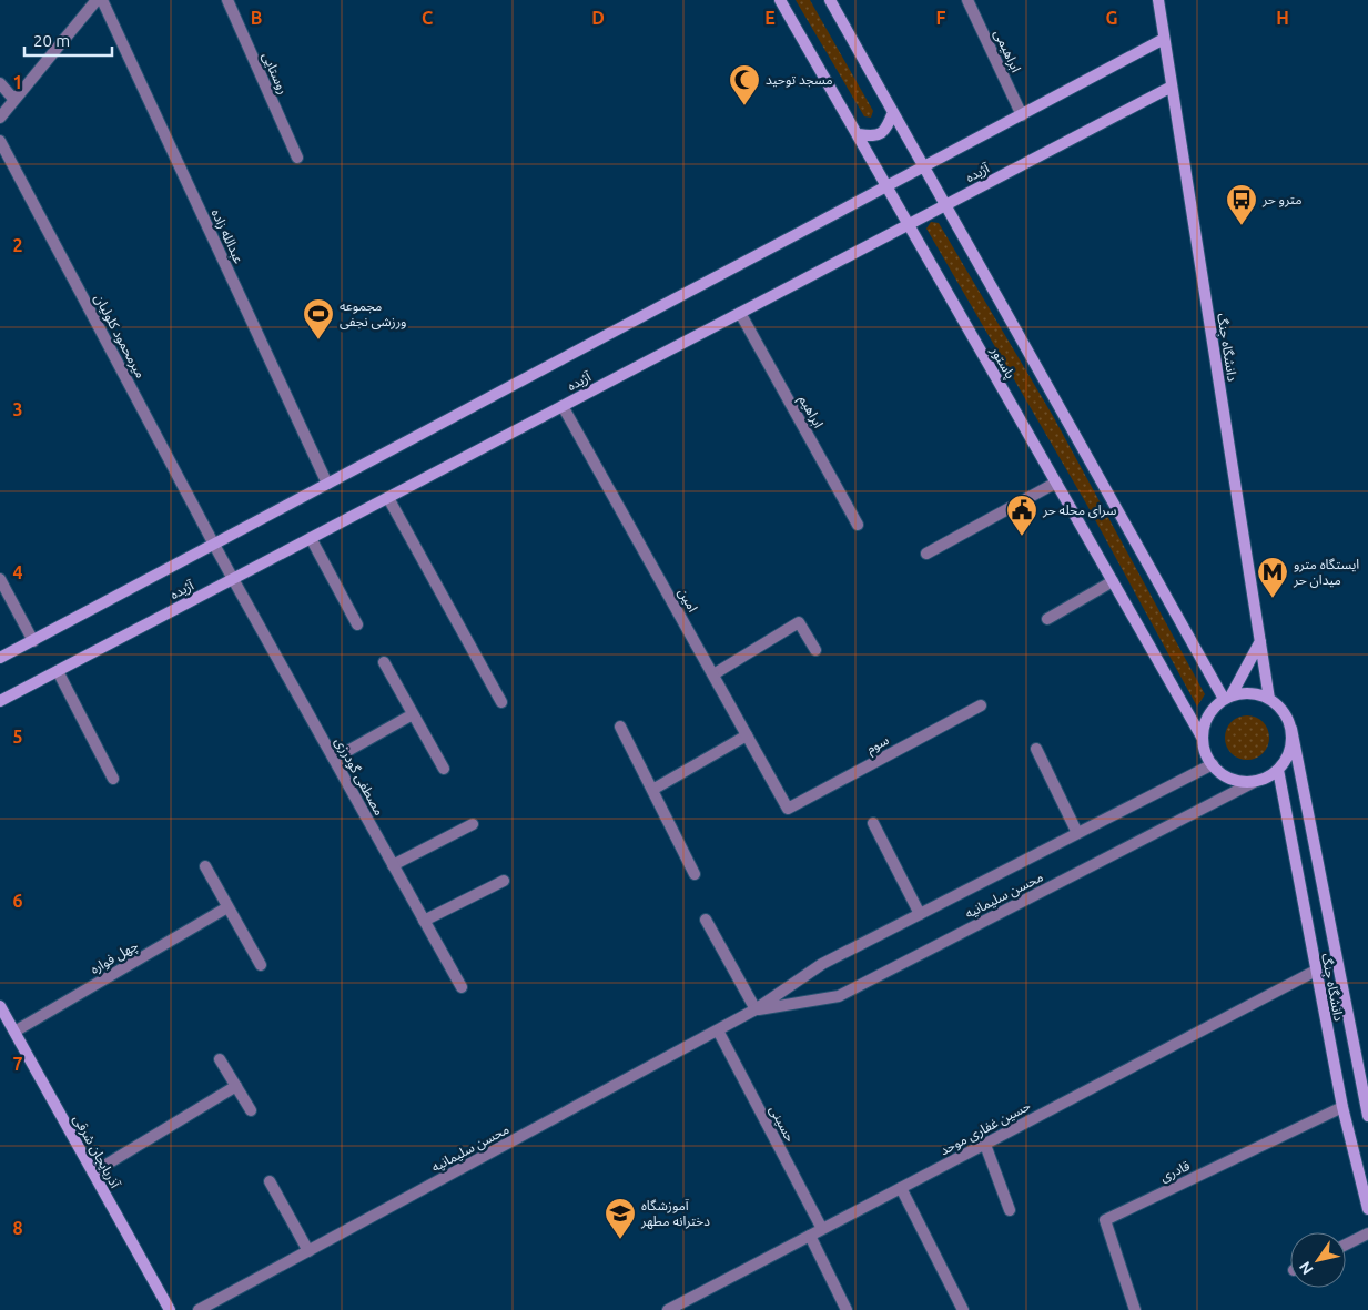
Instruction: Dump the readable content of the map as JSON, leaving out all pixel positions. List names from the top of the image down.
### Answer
{
  "streets": {
    "main road": [
      "آژیده",
      "دانشگاه جنگ",
      "پاستور",
      "آذربایجان شرقی"
    ],
    "street": [
      "ابراهیمی",
      "روستایی",
      "عبدالله زاده",
      "میرمحمود کلولیان",
      "ابراهیم",
      "امین",
      "سوم",
      "مصطفی گودرزی",
      "محسن سلیمانیه",
      "چهل فواره",
      "حسینی",
      "حسین غفاری موحد",
      "قادری"
    ]
  },
  "crossings": [
    ["ابراهیمی", "آژیده"],
    ["آژیده", "عبدالله زاده"],
    ["آژیده", "میرمحمود کلولیان"],
    ["آژیده", "دانشگاه جنگ"],
    ["آژیده", "پاستور"],
    ["آژیده", "ابراهیم"],
    ["آژیده", "امین"],
    ["آژیده", "مصطفی گودرزی"],
    ["میرمحمود کلولیان", "مصطفی گودرزی"],
    ["دانشگاه جنگ", "پاستور"],
    ["دانشگاه جنگ", "محسن سلیمانیه"],
    ["دانشگاه جنگ", "حسین غفاری موحد"],
    ["دانشگاه جنگ", "قادری"],
    ["پاستور", "محسن سلیمانیه"],
    ["امین", "سوم"],
    ["محسن سلیمانیه", "حسینی"],
    ["چهل فواره", "آذربایجان شرقی"],
    ["حسینی", "حسین غفاری موحد"]
  ],
  "places": {
    "mosque": ["مسجد توحید"],
    "bus stop": ["مترو حر"],
    "sports": ["مجموعه ورزشی نجفی"],
    "public building": ["سرای محله حر"],
    "metro station": ["ایستگاه مترو میدان حر"],
    "school or university": ["آموزشگاه دخترانه مطهر"]
  },
  "scale_bar": "20 m",
  "north": "bottom left",
  "grid": {
    "columns": [
      "B",
      "C",
      "D",
      "E",
      "F",
      "G",
      "H"
    ],
    "rows": [
      "1",
      "2",
      "3",
      "4",
      "5",
      "6",
      "7",
      "8"
    ]
  }
}
